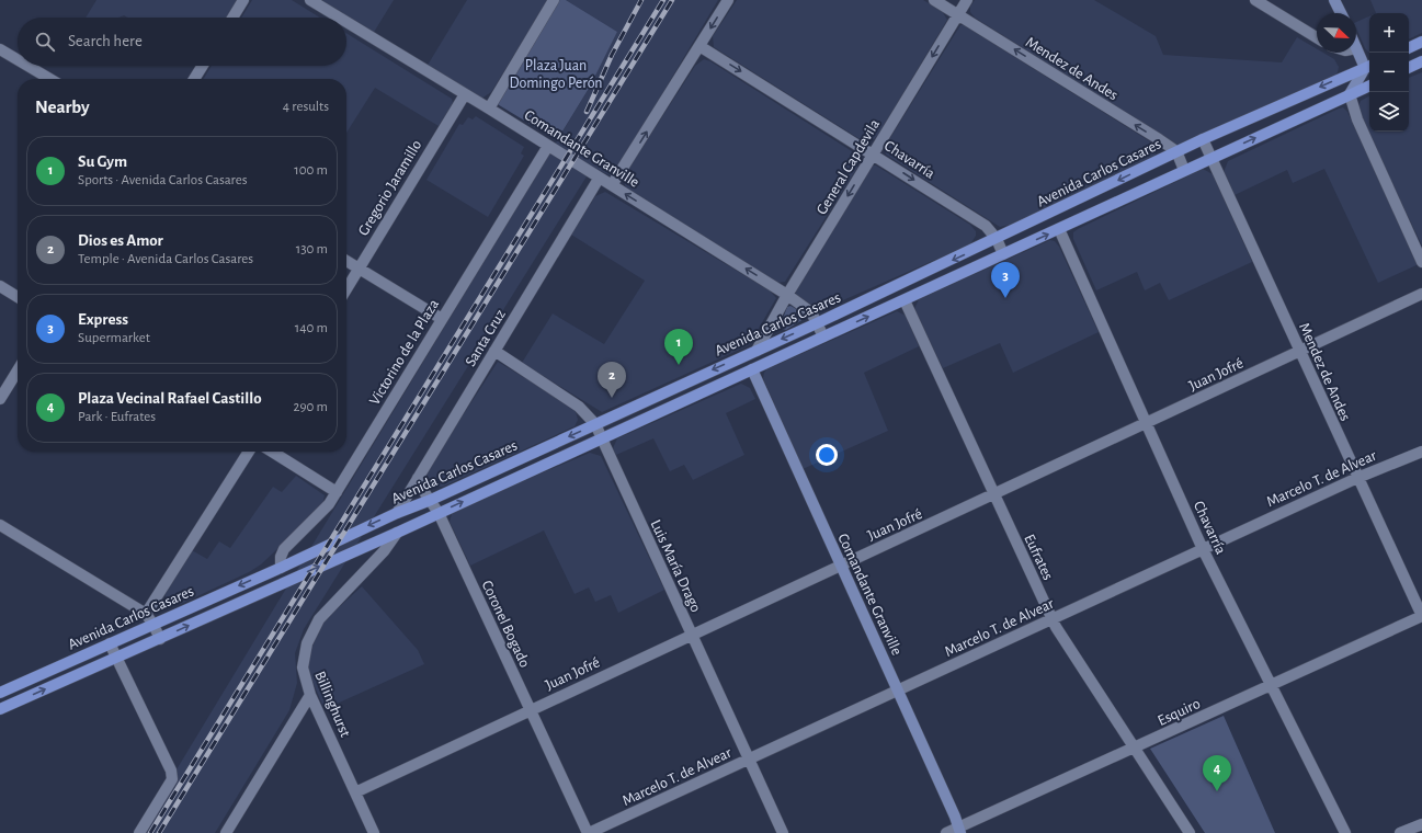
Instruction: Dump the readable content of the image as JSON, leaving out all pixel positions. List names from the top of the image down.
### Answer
{
  "streets": {
    "main road": ["Avenida Carlos Casares"],
    "street": [
      "Mendez de Andes",
      "Comandante Granville",
      "Chavarría",
      "General Capdevila",
      "Gregorio Jaramillo",
      "Santa Cruz",
      "Victorino de la Plaza",
      "Juan Jofré",
      "Marcelo T. de Alvear",
      "Eufrates",
      "Luis María Drago",
      "Coronel Bogado",
      "Billinghurst",
      "Esquiro"
    ]
  },
  "crossings": [
    ["Mendez de Andes", "General Capdevila"],
    ["Mendez de Andes", "Avenida Carlos Casares"],
    ["Mendez de Andes", "Juan Jofré"],
    ["Mendez de Andes", "Marcelo T. de Alvear"],
    ["Mendez de Andes", "Esquiro"],
    ["Comandante Granville", "General Capdevila"],
    ["Comandante Granville", "Avenida Carlos Casares"],
    ["Comandante Granville", "Gregorio Jaramillo"],
    ["Comandante Granville", "Santa Cruz"],
    ["Comandante Granville", "Victorino de la Plaza"],
    ["Comandante Granville", "Juan Jofré"],
    ["Comandante Granville", "Marcelo T. de Alvear"],
    ["Comandante Granville", "Esquiro"],
    ["Chavarría", "General Capdevila"],
    ["Chavarría", "Avenida Carlos Casares"],
    ["Chavarría", "Juan Jofré"],
    ["Chavarría", "Marcelo T. de Alvear"],
    ["Chavarría", "Esquiro"],
    ["General Capdevila", "Avenida Carlos Casares"],
    ["Avenida Carlos Casares", "Santa Cruz"],
    ["Avenida Carlos Casares", "Victorino de la Plaza"],
    ["Avenida Carlos Casares", "Eufrates"],
    ["Avenida Carlos Casares", "Luis María Drago"],
    ["Avenida Carlos Casares", "Coronel Bogado"],
    ["Avenida Carlos Casares", "Billinghurst"],
    ["Santa Cruz", "Luis María Drago"],
    ["Santa Cruz", "Coronel Bogado"],
    ["Juan Jofré", "Eufrates"],
    ["Juan Jofré", "Luis María Drago"],
    ["Juan Jofré", "Coronel Bogado"],
    ["Juan Jofré", "Billinghurst"],
    ["Marcelo T. de Alvear", "Eufrates"],
    ["Marcelo T. de Alvear", "Luis María Drago"],
    ["Marcelo T. de Alvear", "Coronel Bogado"],
    ["Eufrates", "Esquiro"]
  ],
  "one_way": ["General Capdevila"],
  "parks": ["Plaza Juan Domingo Perón"],
  "north": "bottom right",
  "page": {
    "map_buttons": ["+", "−"],
    "search": "Search here",
    "heading": ["Nearby", "4 results"],
    "list": [
      {
        "mark": "1",
        "name": "Su Gym",
        "note": "Sports · Avenida Carlos Casares",
        "value": "100 m"
      },
      {
        "mark": "2",
        "name": "Dios es Amor",
        "note": "Temple · Avenida Carlos Casares",
        "value": "130 m"
      },
      {
        "mark": "3",
        "name": "Express",
        "note": "Supermarket",
        "value": "140 m"
      },
      {
        "mark": "4",
        "name": "Plaza Vecinal Rafael Castillo",
        "note": "Park · Eufrates",
        "value": "290 m"
      }
    ],
    "pins": [
      "3",
      "1",
      "2",
      "4"
    ]
  }
}
